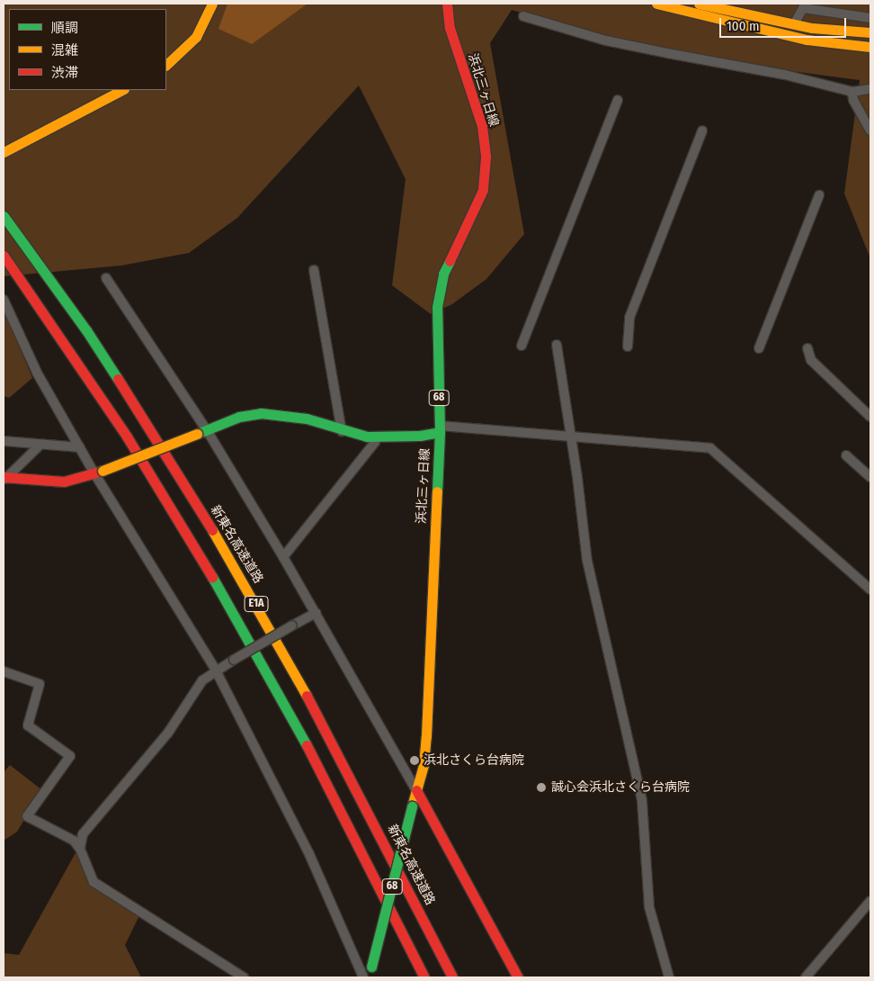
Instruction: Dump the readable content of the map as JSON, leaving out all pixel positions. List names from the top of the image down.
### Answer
{
  "streets": {
    "main road": [
      "浜北三ヶ日線",
      "68",
      "新東名高速道路",
      "E1A"
    ]
  },
  "places": ["浜北さくら台病院", "誠心会浜北さくら台病院"],
  "legend": ["順調", "混雑", "渋滞"],
  "scale_bar": "100 m"
}
